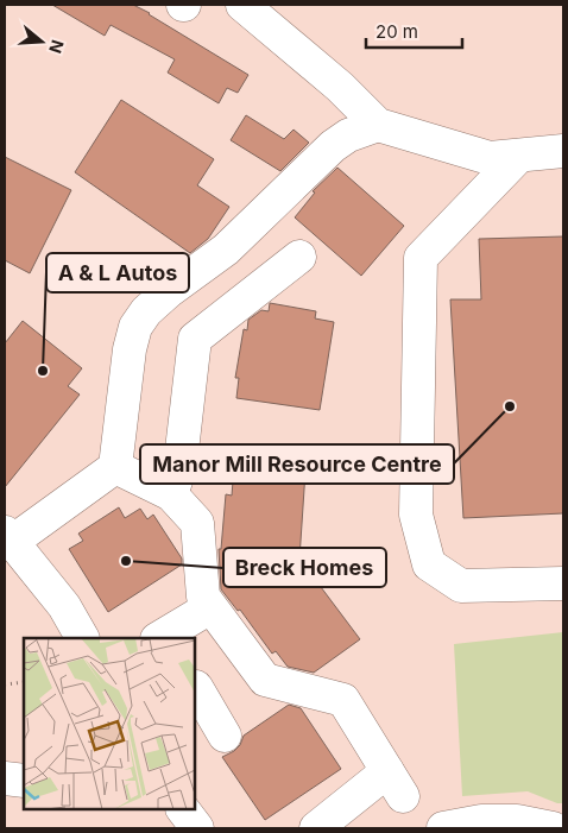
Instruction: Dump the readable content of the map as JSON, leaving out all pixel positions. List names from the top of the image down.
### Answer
{
  "places": ["A & L Autos", "Manor Mill Resource Centre", "Breck Homes"],
  "scale_bar": "20 m",
  "north": "right"
}
